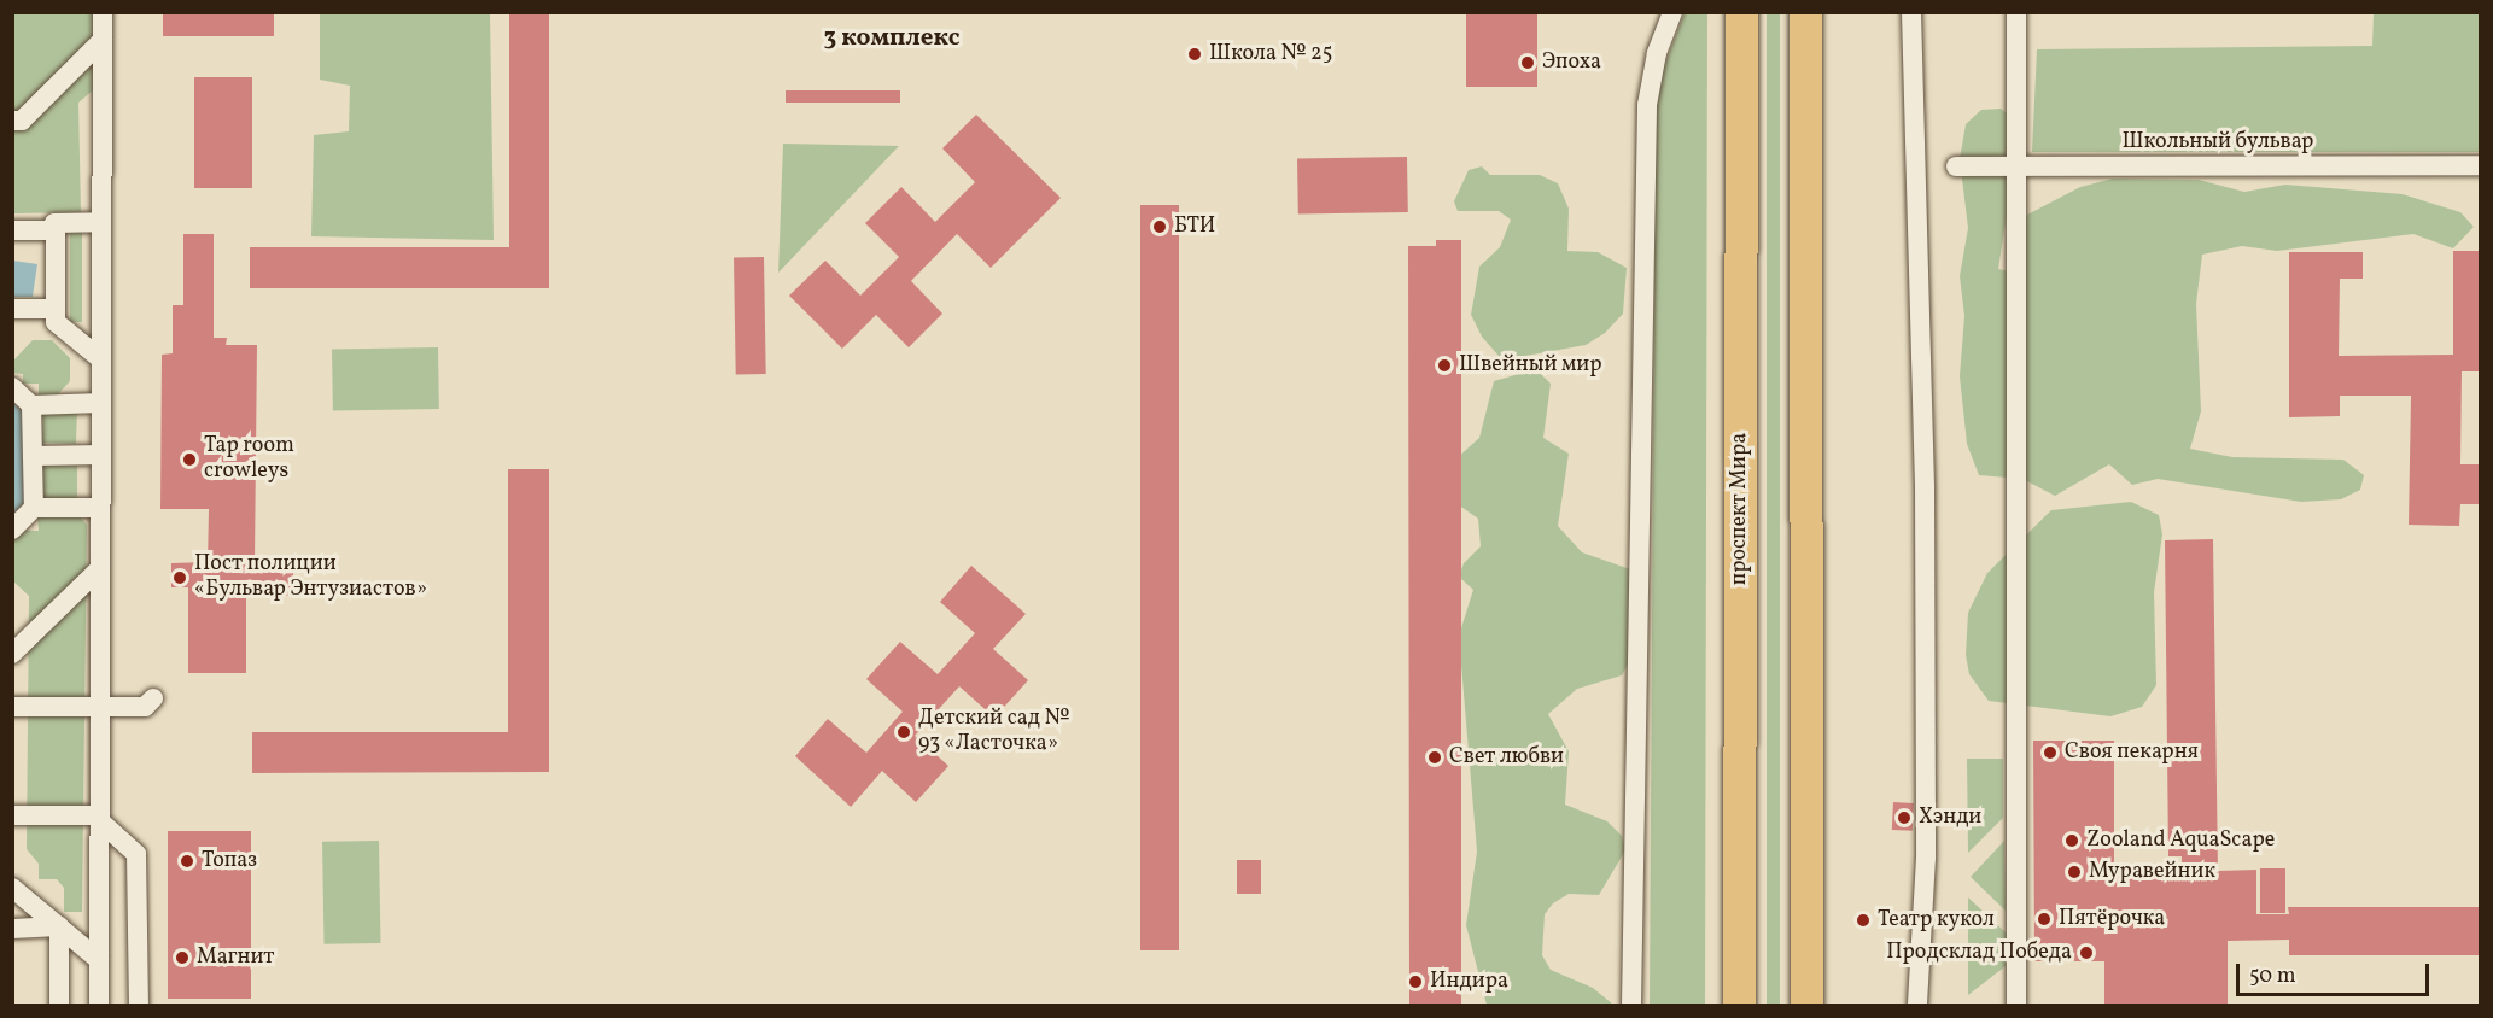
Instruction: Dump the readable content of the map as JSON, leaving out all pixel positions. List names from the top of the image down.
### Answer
{
  "streets": {
    "main road": ["проспект Мира"],
    "street": ["Школьный бульвар"]
  },
  "districts": ["3 комплекс"],
  "places": [
    "Школа № 25",
    "Эпоха",
    "БТИ",
    "Швейный мир",
    "Tap room сrowleys",
    "Пост полиции «Бульвар Энтузиастов»",
    "Детский сад № 93 «Ласточка»",
    "Своя пекарня",
    "Свет любви",
    "Хэнди",
    "Zooland AquaScape",
    "Топаз",
    "Муравейник",
    "Пятёрочка",
    "Театр кукол",
    "Продсклад Победа",
    "Магнит",
    "Индира"
  ],
  "scale_bar": "50 m"
}
